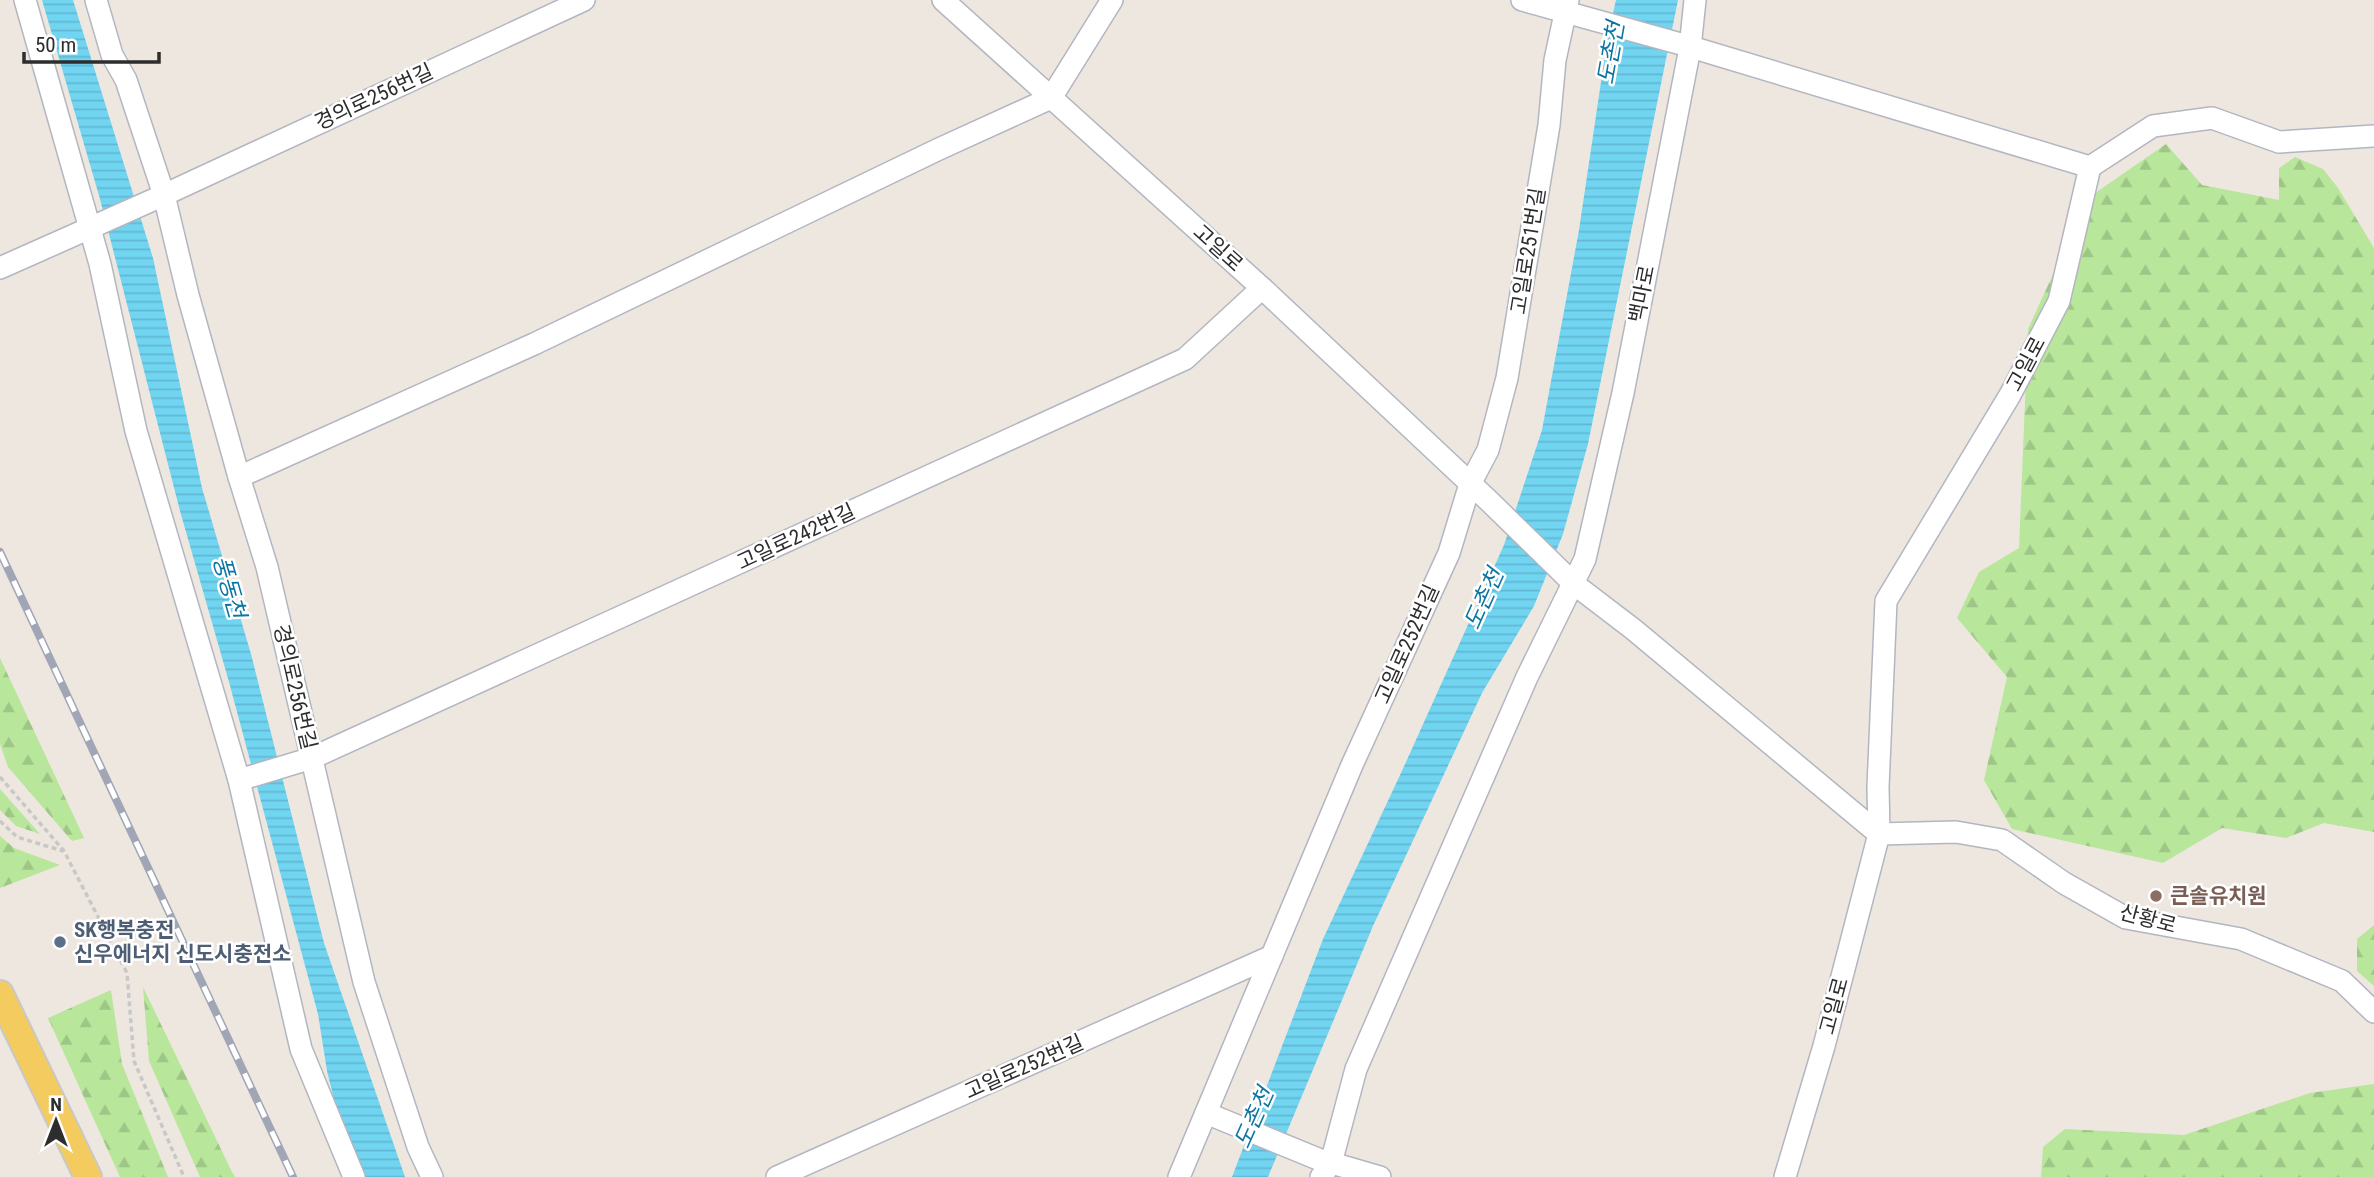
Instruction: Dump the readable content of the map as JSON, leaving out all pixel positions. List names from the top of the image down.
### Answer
{
  "streets": {
    "street": [
      "경의로256번길",
      "고일로",
      "고일로251번길",
      "백마로",
      "고일로242번길",
      "고일로252번길",
      "산황로"
    ]
  },
  "crossings": [
    ["경의로256번길", "고일로242번길"],
    ["고일로", "고일로251번길"],
    ["고일로", "백마로"],
    ["고일로", "고일로242번길"],
    ["고일로", "고일로252번길"],
    ["고일로", "산황로"],
    ["고일로251번길", "고일로252번길"]
  ],
  "water": ["도촌천", "풍동천"],
  "places": ["큰솔유치원", "SK행복충전 신우에너지 신도시충전소"],
  "scale_bar": "50 m",
  "north": "top"
}
